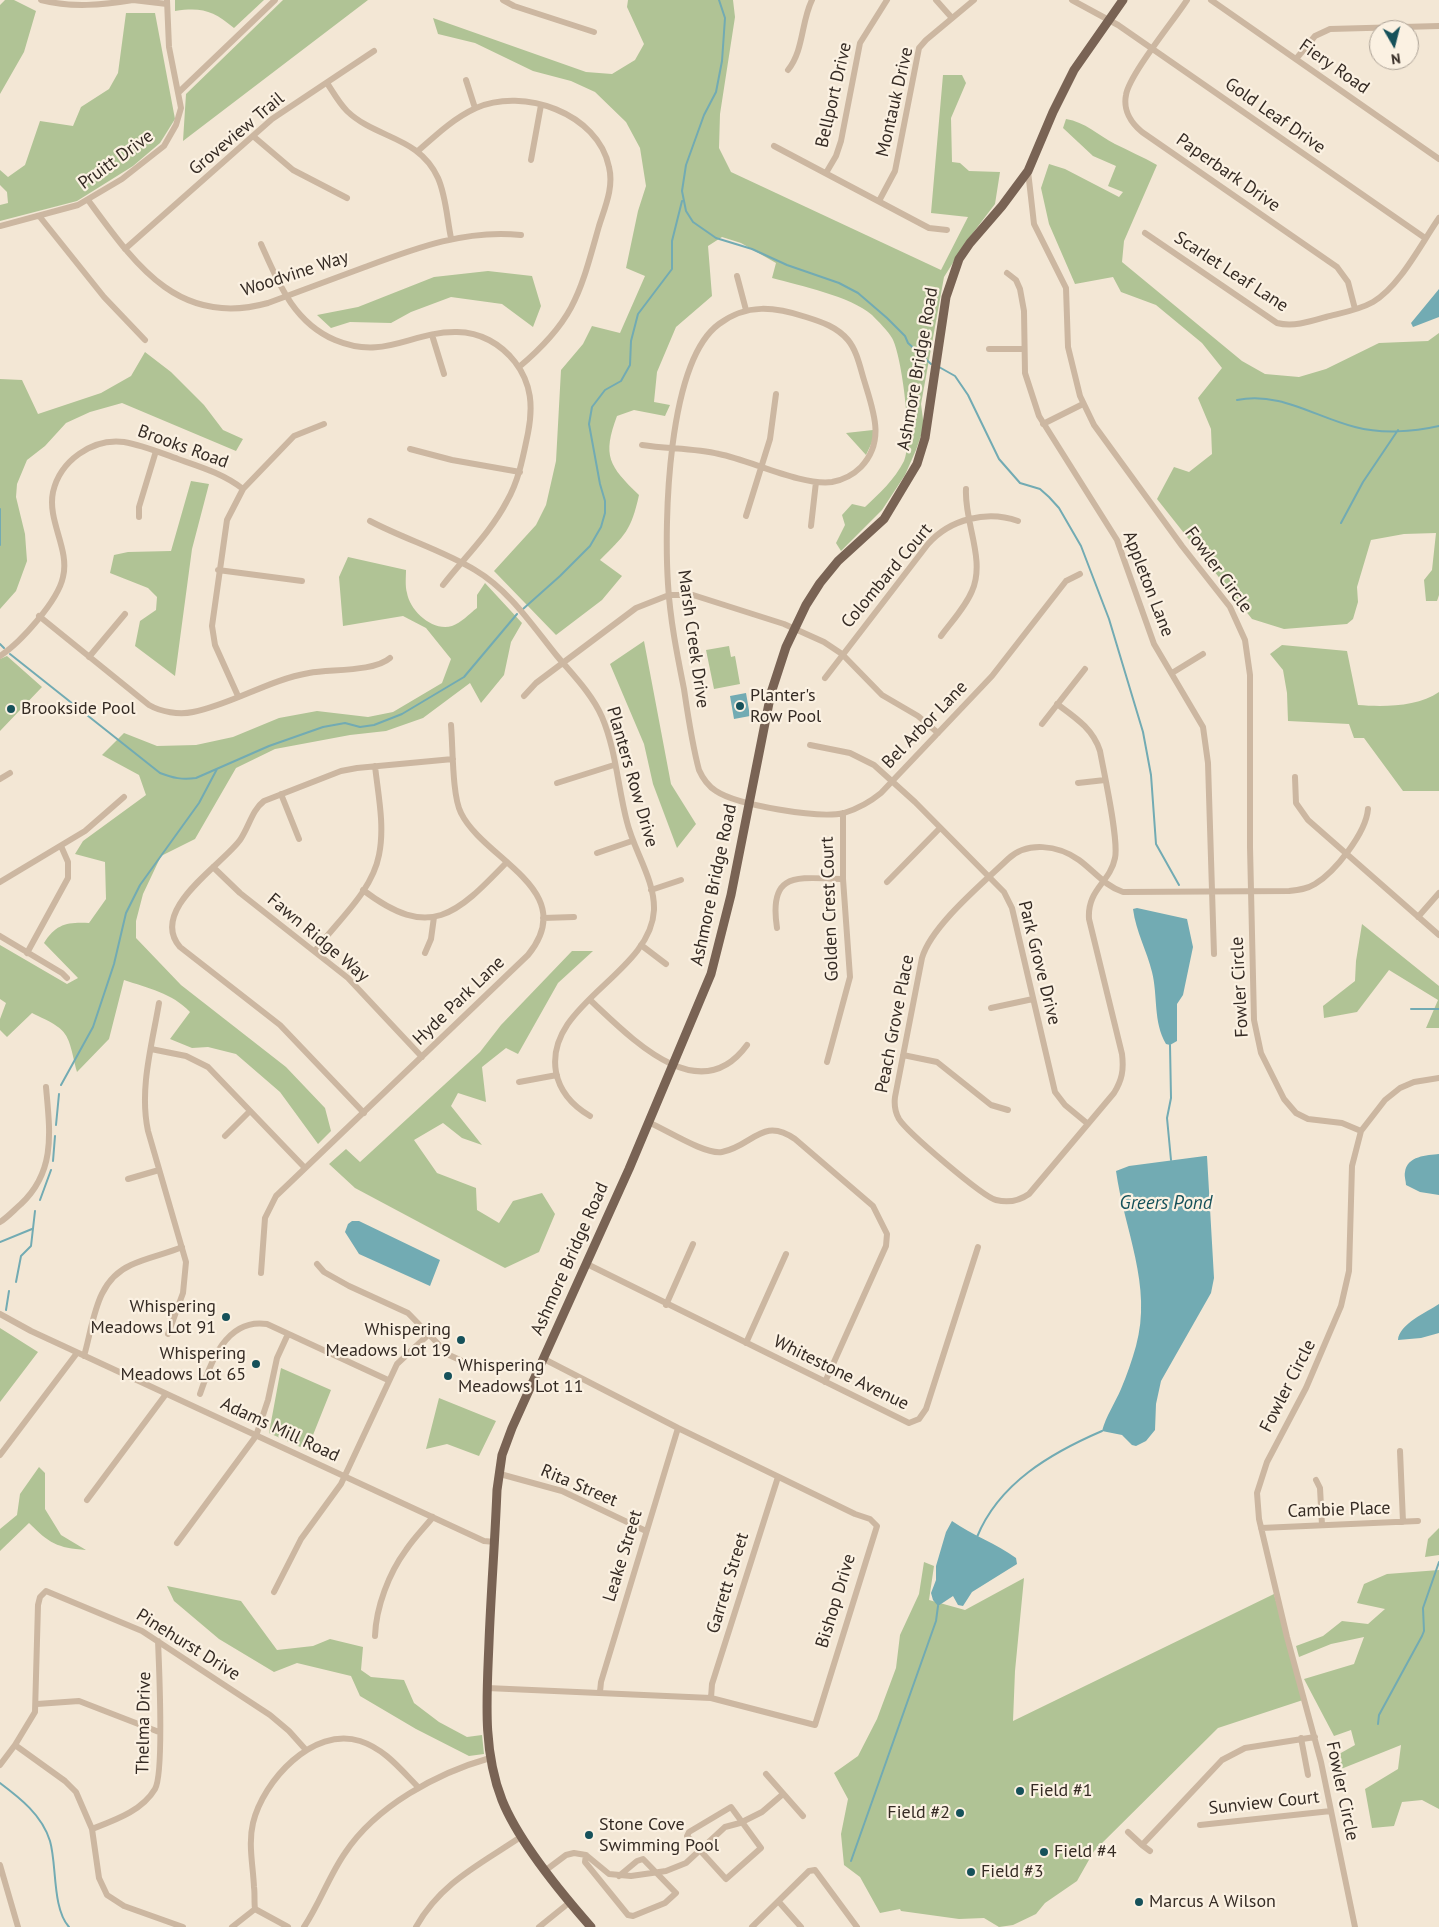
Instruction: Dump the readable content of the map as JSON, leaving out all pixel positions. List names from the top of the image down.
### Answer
{
  "streets": {
    "main road": ["Ashmore Bridge Road"],
    "street": [
      "Fiery Road",
      "Bellport Drive",
      "Montauk Drive",
      "Gold Leaf Drive",
      "Groveview Trail",
      "Pruitt Drive",
      "Paperbark Drive",
      "Scarlet Leaf Lane",
      "Woodvine Way",
      "Brooks Road",
      "Fowler Circle",
      "Colombard Court",
      "Appleton Lane",
      "Marsh Creek Drive",
      "Bel Arbor Lane",
      "Planters Row Drive",
      "Golden Crest Court",
      "Fawn Ridge Way",
      "Park Grove Drive",
      "Hyde Park Lane",
      "Peach Grove Place",
      "Whitestone Avenue",
      "Adams Mill Road",
      "Rita Street",
      "Cambie Place",
      "Leake Street",
      "Garrett Street",
      "Bishop Drive",
      "Pinehurst Drive",
      "Thelma Drive",
      "Sunview Court"
    ]
  },
  "crossings": [
    ["Gold Leaf Drive", "Paperbark Drive"],
    ["Gold Leaf Drive", "Scarlet Leaf Lane"],
    ["Gold Leaf Drive", "Ashmore Bridge Road"],
    ["Groveview Trail", "Woodvine Way"],
    ["Pruitt Drive", "Woodvine Way"],
    ["Paperbark Drive", "Scarlet Leaf Lane"],
    ["Ashmore Bridge Road", "Fowler Circle"],
    ["Ashmore Bridge Road", "Marsh Creek Drive"],
    ["Ashmore Bridge Road", "Bel Arbor Lane"],
    ["Ashmore Bridge Road", "Whitestone Avenue"],
    ["Ashmore Bridge Road", "Adams Mill Road"],
    ["Ashmore Bridge Road", "Rita Street"],
    ["Ashmore Bridge Road", "Bishop Drive"],
    ["Fowler Circle", "Peach Grove Place"],
    ["Fowler Circle", "Cambie Place"],
    ["Fowler Circle", "Sunview Court"],
    ["Appleton Lane", "Peach Grove Place"],
    ["Marsh Creek Drive", "Bel Arbor Lane"],
    ["Bel Arbor Lane", "Golden Crest Court"],
    ["Bel Arbor Lane", "Park Grove Drive"],
    ["Fawn Ridge Way", "Hyde Park Lane"],
    ["Park Grove Drive", "Peach Grove Place"],
    ["Rita Street", "Leake Street"],
    ["Leake Street", "Bishop Drive"],
    ["Garrett Street", "Bishop Drive"],
    ["Pinehurst Drive", "Thelma Drive"]
  ],
  "water": ["Greers Pond"],
  "places": [
    "Planter's Row Pool",
    "Brookside Pool",
    "Whispering Meadows Lot 91",
    "Whispering Meadows Lot 19",
    "Whispering Meadows Lot 65",
    "Whispering Meadows Lot 11",
    "Field #1",
    "Field #2",
    "Stone Cove Swimming Pool",
    "Field #4",
    "Field #3",
    "Marcus A Wilson"
  ],
  "north": "bottom"
}
